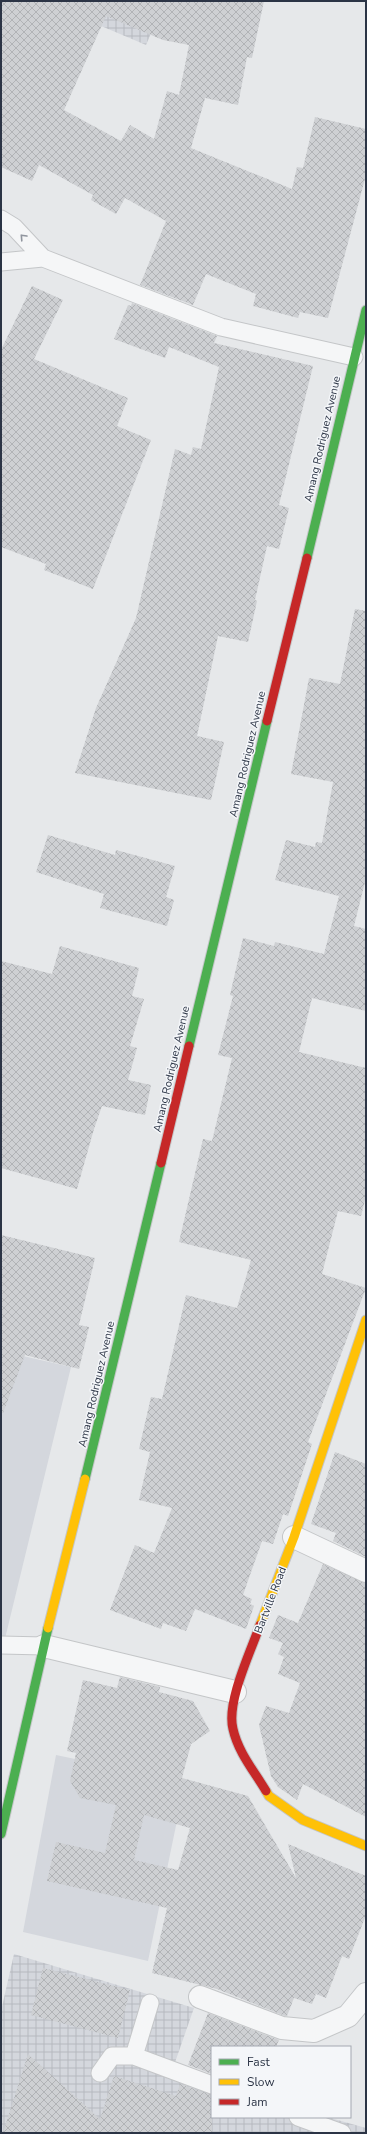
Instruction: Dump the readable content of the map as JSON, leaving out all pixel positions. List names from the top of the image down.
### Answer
{
  "streets": {
    "main road": ["Amang Rodriguez Avenue", "Bartville Road"]
  },
  "legend": ["Fast", "Slow", "Jam"]
}
